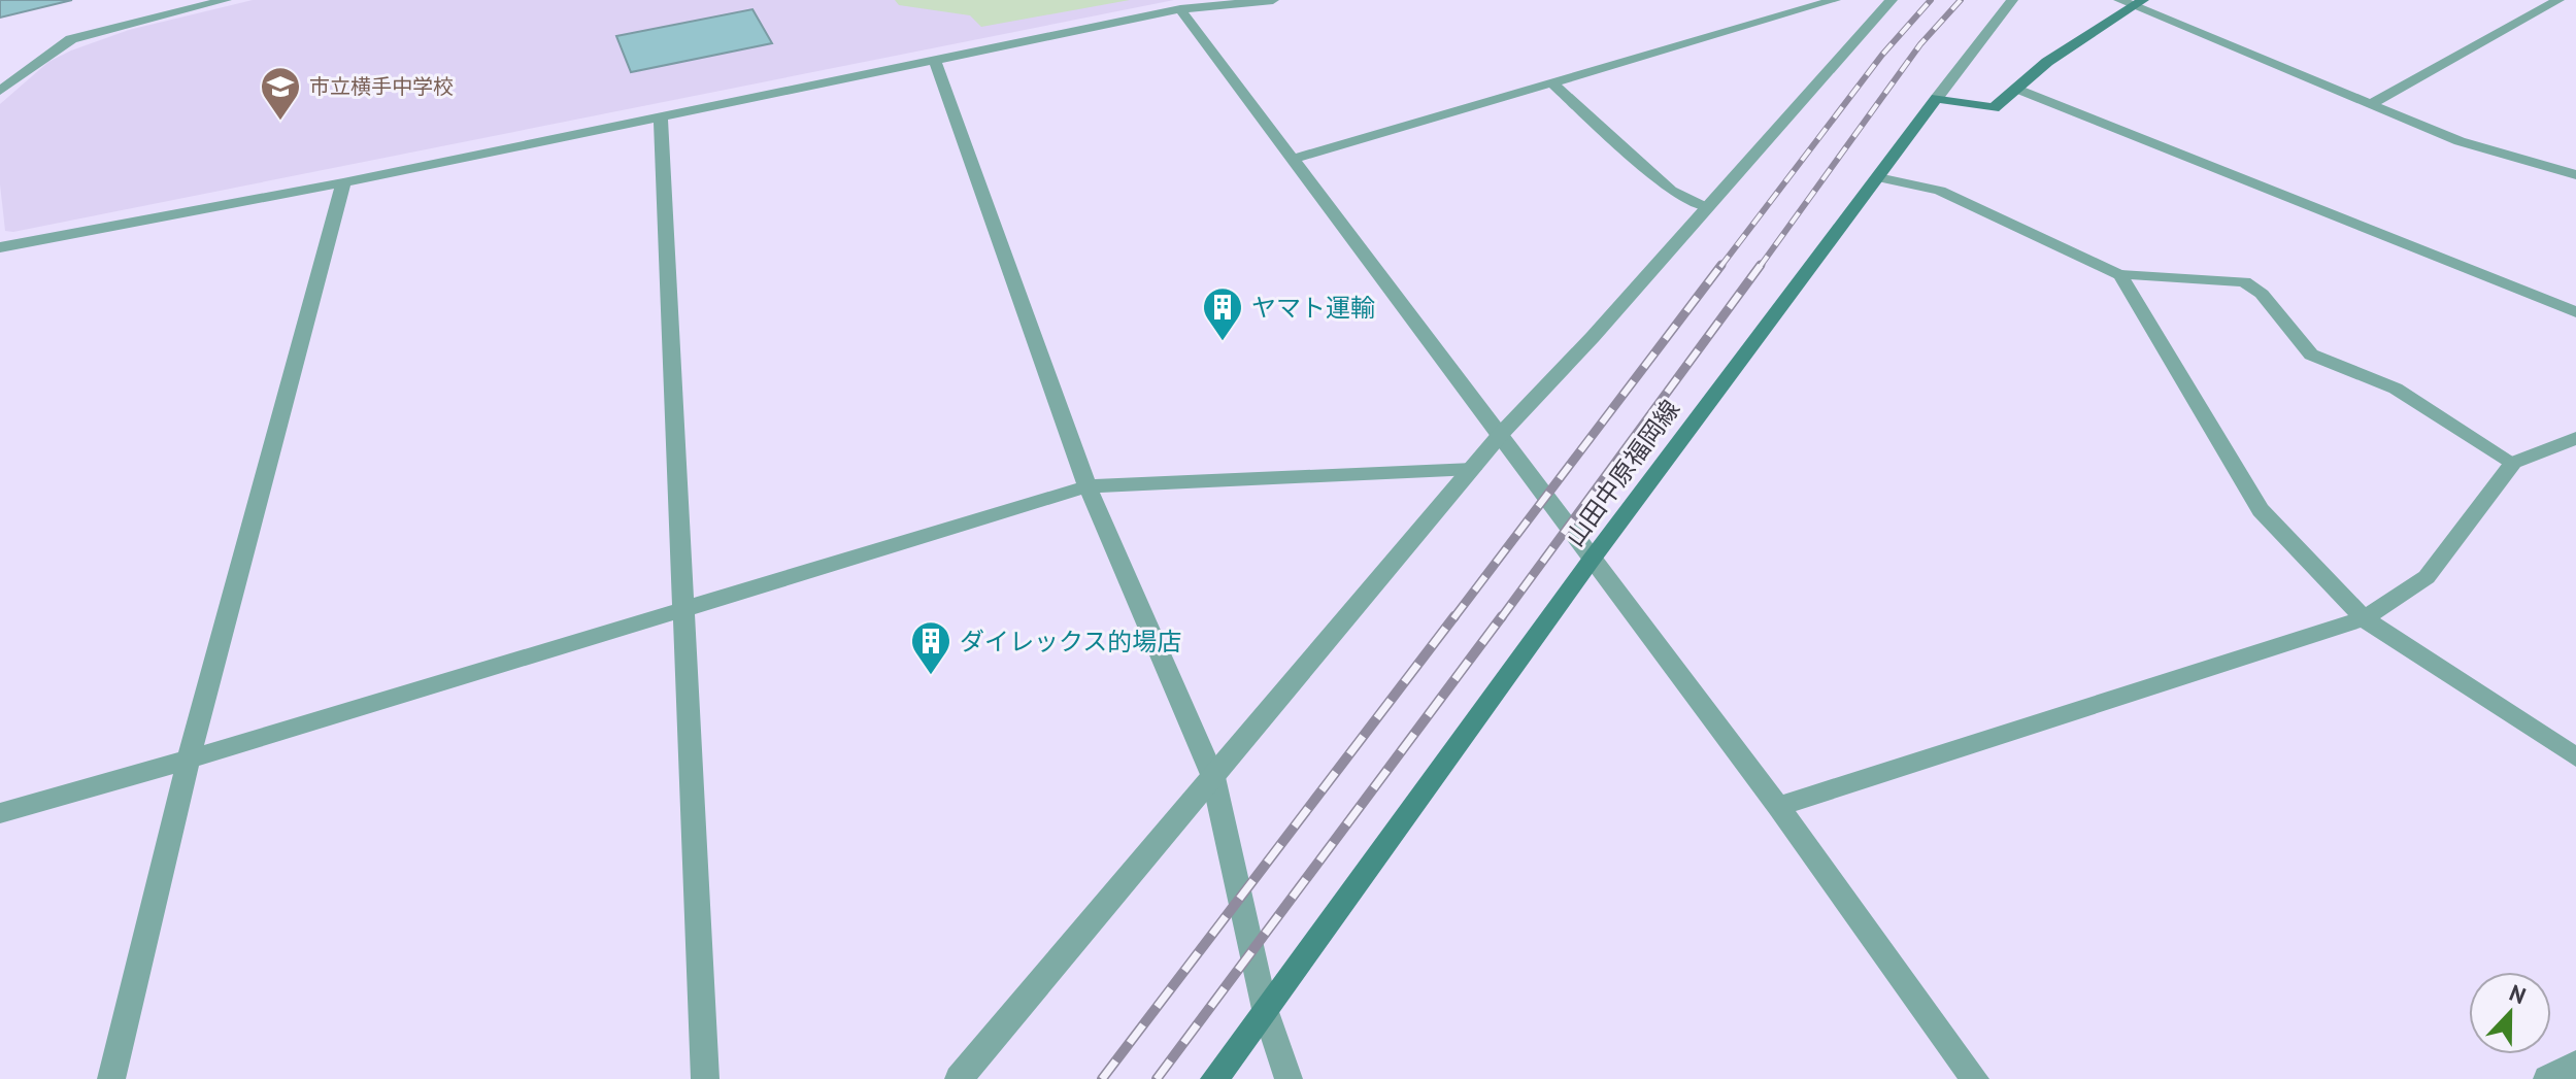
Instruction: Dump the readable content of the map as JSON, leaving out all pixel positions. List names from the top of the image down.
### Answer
{
  "streets": {
    "main road": ["山田中原福岡線"]
  },
  "places": {
    "school or university": ["市立横手中学校"],
    "building": ["ヤマト運輸", "ダイレックス的場店"]
  },
  "north": "top"
}
